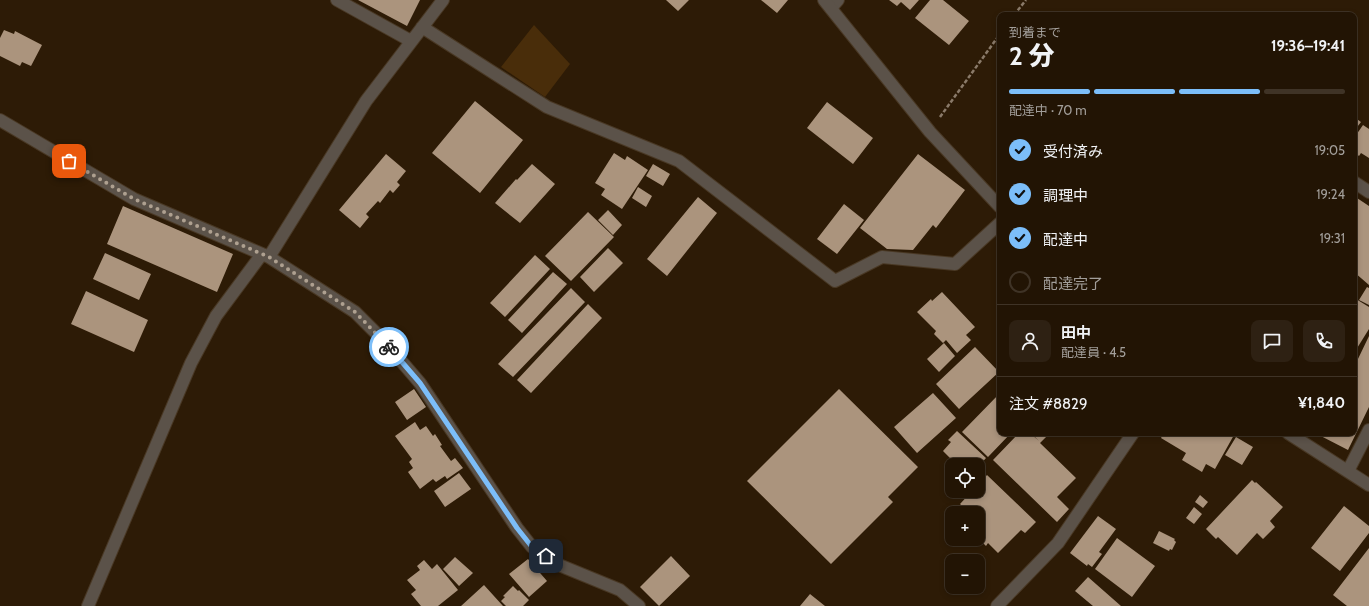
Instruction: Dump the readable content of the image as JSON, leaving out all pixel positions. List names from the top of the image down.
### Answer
{
  "page": {
    "heading": ["2 分", "到着まで", "19:36–19:41"],
    "panel": [
      "田中",
      "配達員 · 4.5",
      "注文 #8829",
      "¥1,840"
    ],
    "bar": "配達中 · 70 m",
    "list": [
      ["受付済み", "19:05"],
      ["調理中", "19:24"],
      ["配達中", "19:31"],
      "配達完了"
    ],
    "map_buttons": ["+", "−"]
  }
}
